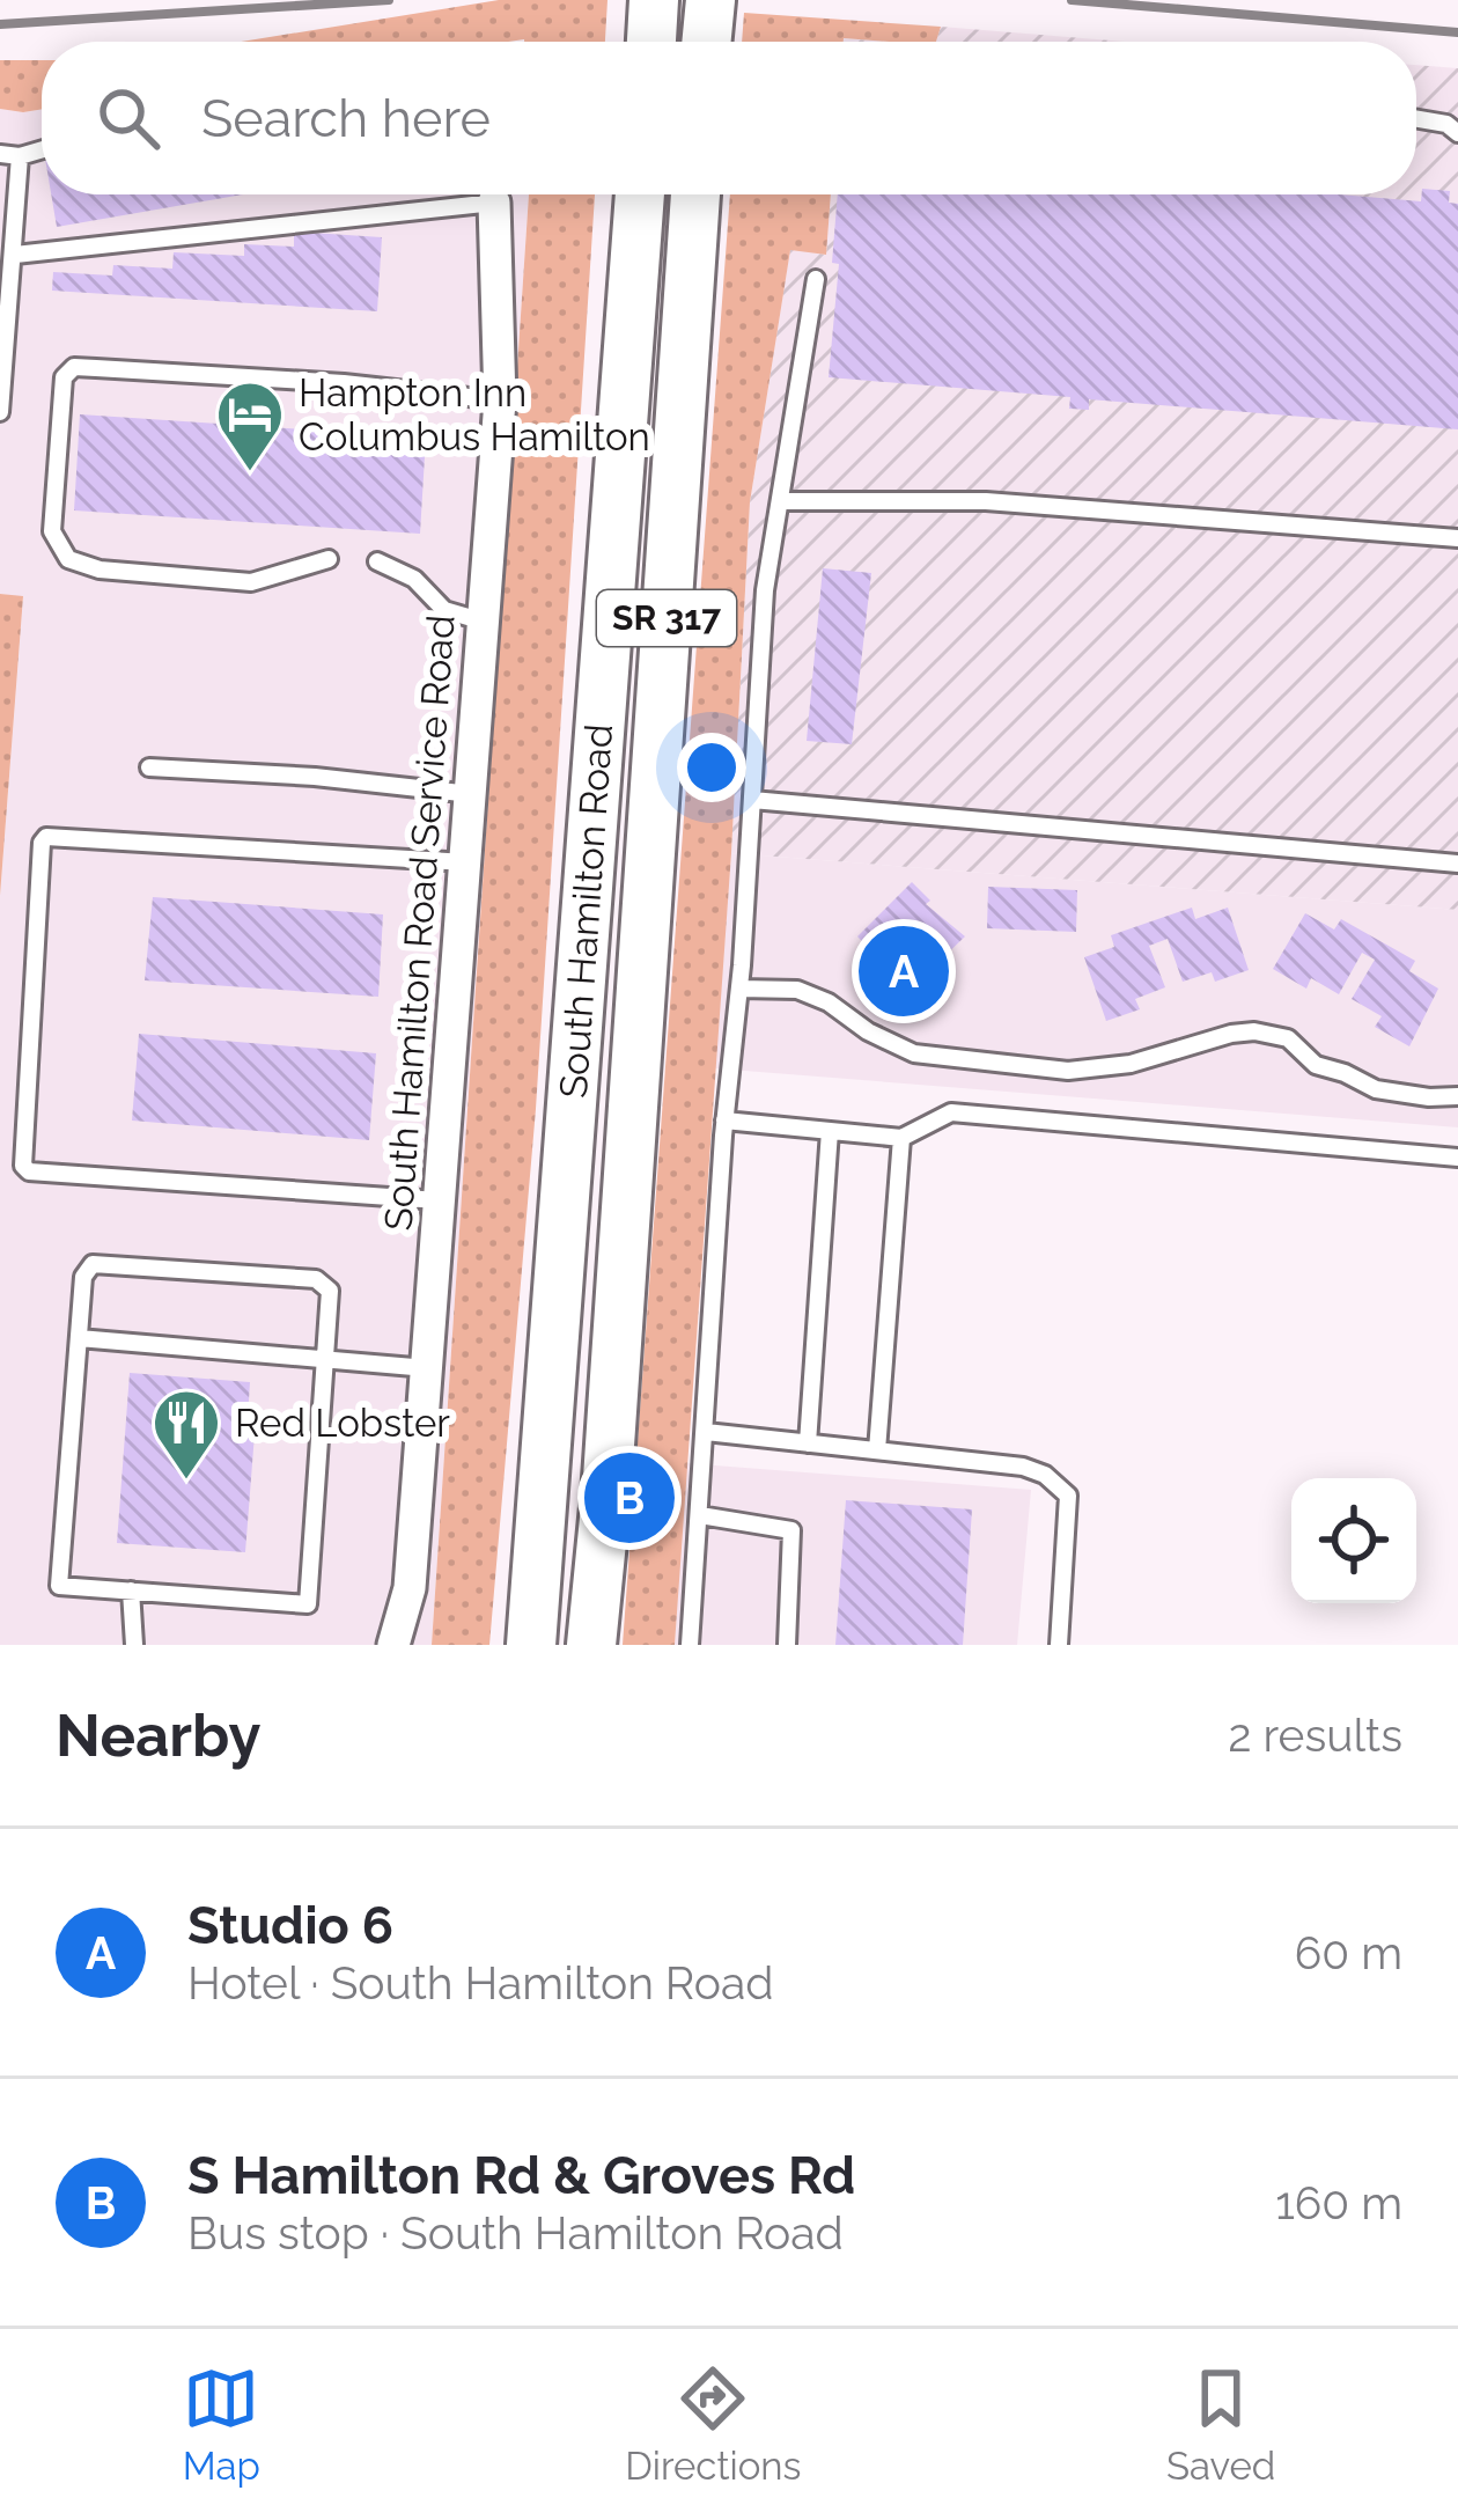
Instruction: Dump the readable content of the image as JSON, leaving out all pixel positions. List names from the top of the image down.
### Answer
{
  "streets": {
    "main road": ["SR 317", "South Hamilton Road"],
    "street": ["South Hamilton Road Service Road"]
  },
  "places": {
    "hotel": ["Hampton Inn Columbus Hamilton"],
    "restaurant": ["Red Lobster"]
  },
  "page": {
    "search": "Search here",
    "pins": ["A", "B"],
    "heading": ["Nearby", "2 results"],
    "list": [
      {
        "mark": "A",
        "name": "Studio 6",
        "note": "Hotel · South Hamilton Road",
        "value": "60 m"
      },
      {
        "mark": "B",
        "name": "S Hamilton Rd & Groves Rd",
        "note": "Bus stop · South Hamilton Road",
        "value": "160 m"
      }
    ],
    "nav": ["Map", "Directions", "Saved"]
  }
}
